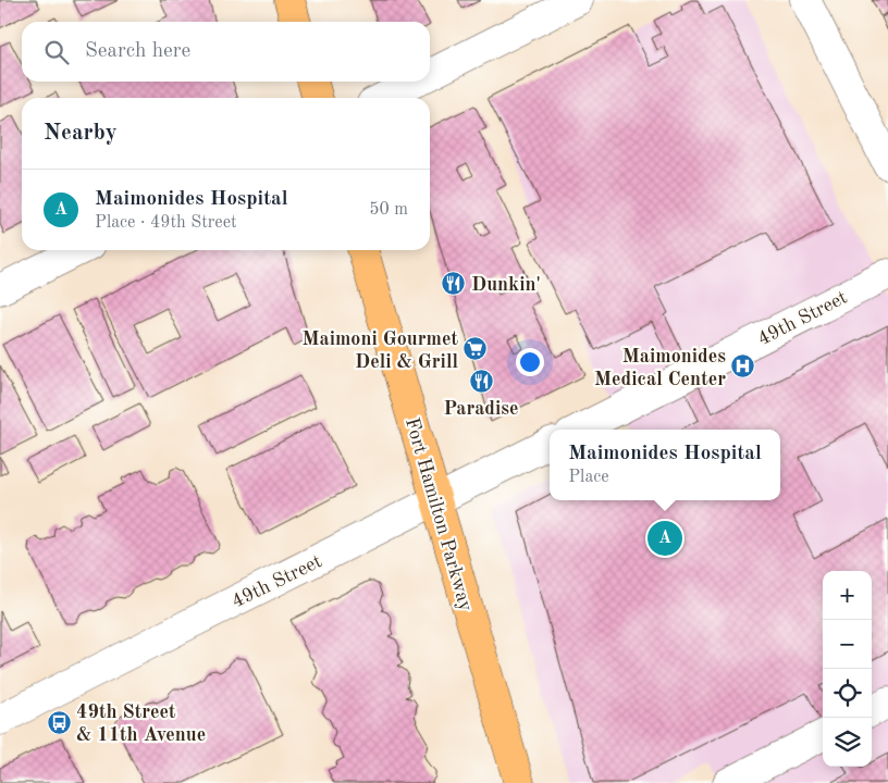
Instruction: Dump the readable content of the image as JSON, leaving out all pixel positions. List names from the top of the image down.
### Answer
{
  "streets": {
    "main road": ["Fort Hamilton Parkway"],
    "street": ["49th Street"]
  },
  "crossings": [
    ["49th Street", "Fort Hamilton Parkway"]
  ],
  "places": {
    "restaurant": ["Dunkin'", "Paradise"],
    "supermarket": ["Maimoni Gourmet Deli & Grill"],
    "hospital": ["Maimonides Medical Center"],
    "bus stop": ["49th Street & 11th Avenue"]
  },
  "page": {
    "search": "Search here",
    "heading": "Nearby",
    "list": [
      {
        "mark": "A",
        "name": "Maimonides Hospital",
        "note": "Place · 49th Street",
        "value": "50 m"
      }
    ],
    "popup": ["Maimonides Hospital", "Place"],
    "pins": "A",
    "map_buttons": ["+", "−"]
  }
}
